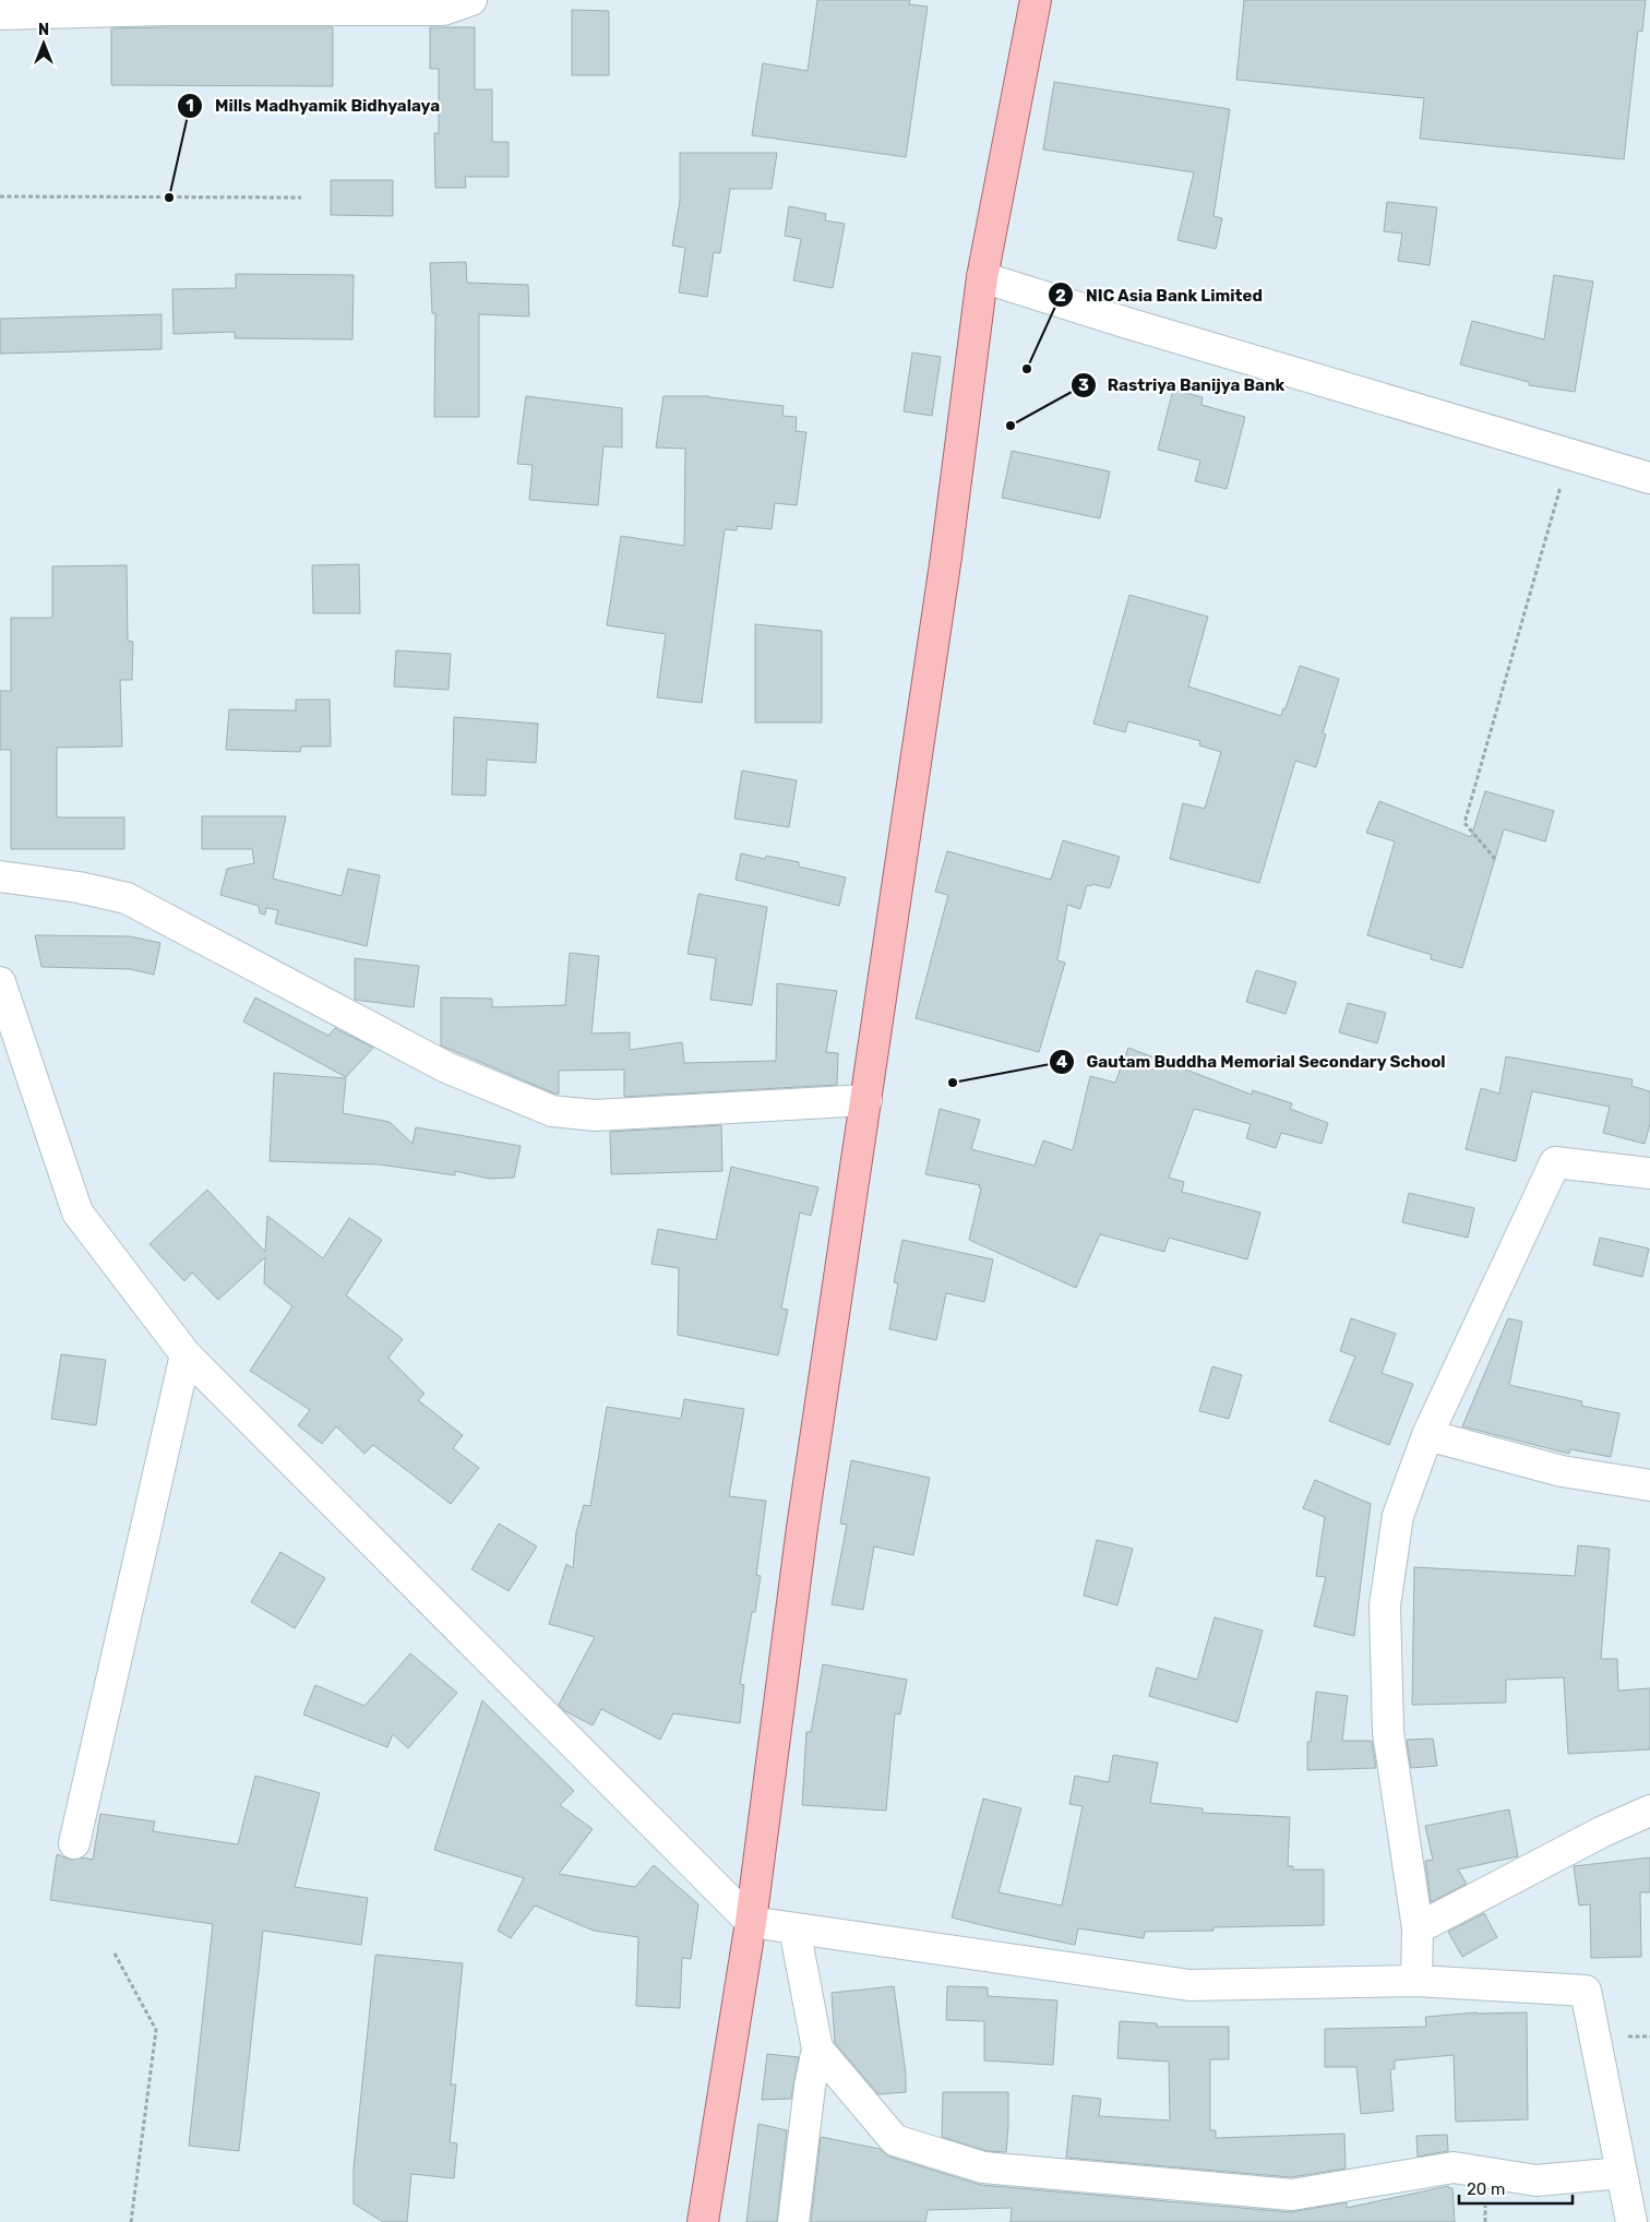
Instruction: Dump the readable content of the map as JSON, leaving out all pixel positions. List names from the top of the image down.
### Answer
{
  "places": [
    "Mills Madhyamik Bidhyalaya",
    "NIC Asia Bank Limited",
    "Rastriya Banijya Bank",
    "Gautam Buddha Memorial Secondary School"
  ],
  "scale_bar": "20 m",
  "north": "top"
}
